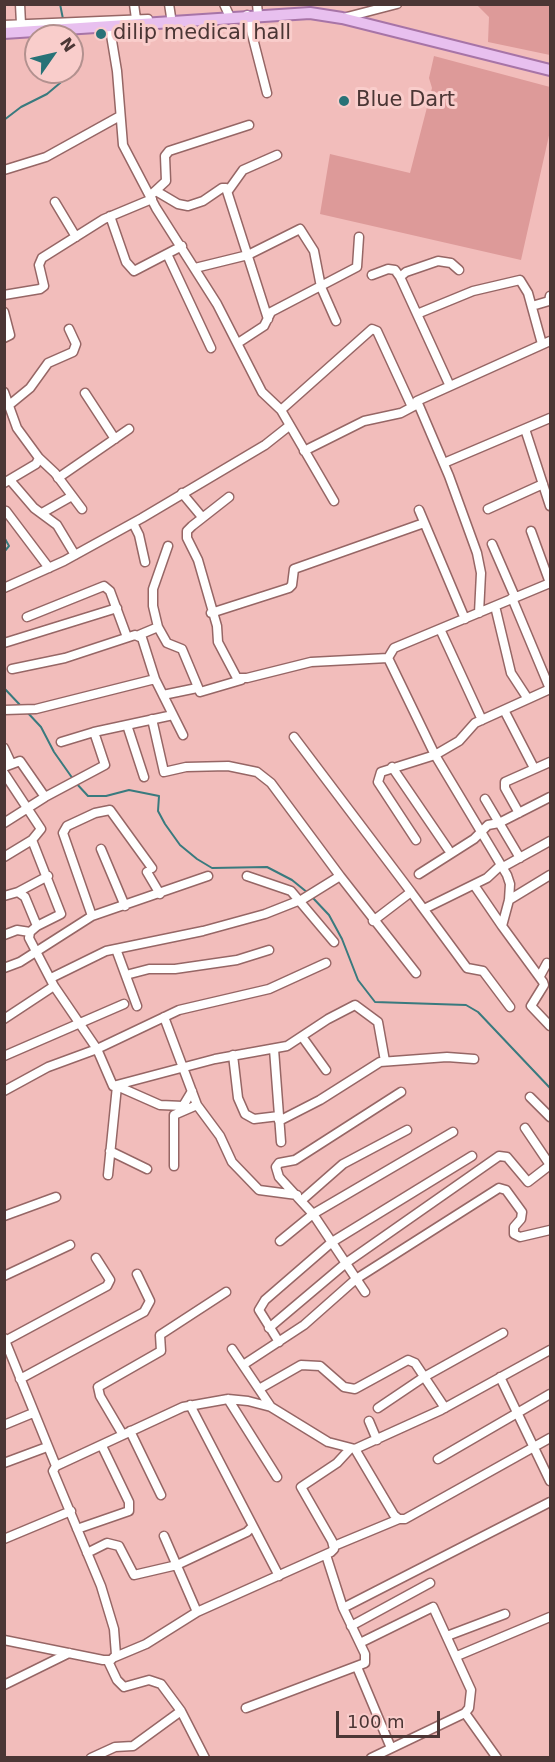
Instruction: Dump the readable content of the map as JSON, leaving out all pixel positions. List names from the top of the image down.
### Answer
{
  "places": ["dilip medical hall", "Blue Dart"],
  "scale_bar": "100 m",
  "north": "top right"
}
